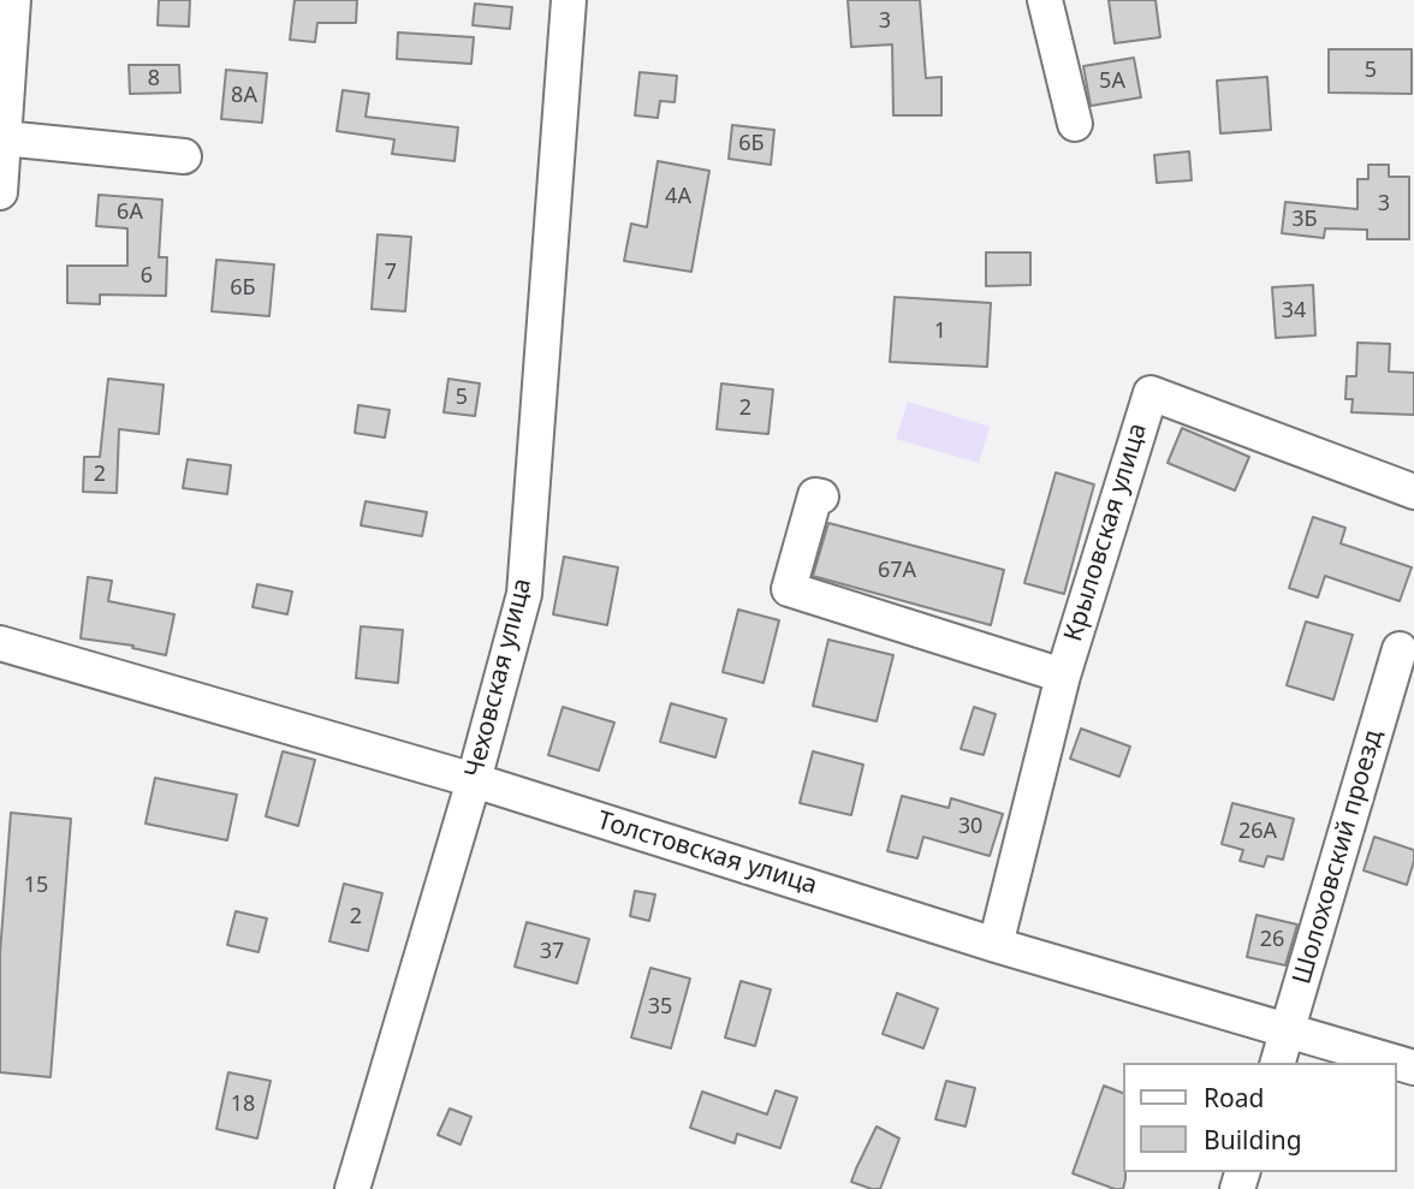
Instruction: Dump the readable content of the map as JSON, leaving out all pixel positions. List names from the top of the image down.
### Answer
{
  "streets": {
    "street": [
      "Крыловская улица",
      "Чеховская улица",
      "Толстовская улица",
      "Шолоховский проезд"
    ]
  },
  "crossings": [
    ["Крыловская улица", "Толстовская улица"],
    ["Чеховская улица", "Толстовская улица"],
    ["Толстовская улица", "Шолоховский проезд"]
  ],
  "house_numbers": [
    "3",
    "5",
    "8",
    "5А",
    "8А",
    "6Б",
    "4А",
    "3",
    "6А",
    "3Б",
    "7",
    "6",
    "6Б",
    "34",
    "1",
    "5",
    "2",
    "2",
    "67А",
    "30",
    "26А",
    "15",
    "2",
    "26",
    "37",
    "35",
    "18"
  ],
  "legend": ["Road", "Building"]
}
